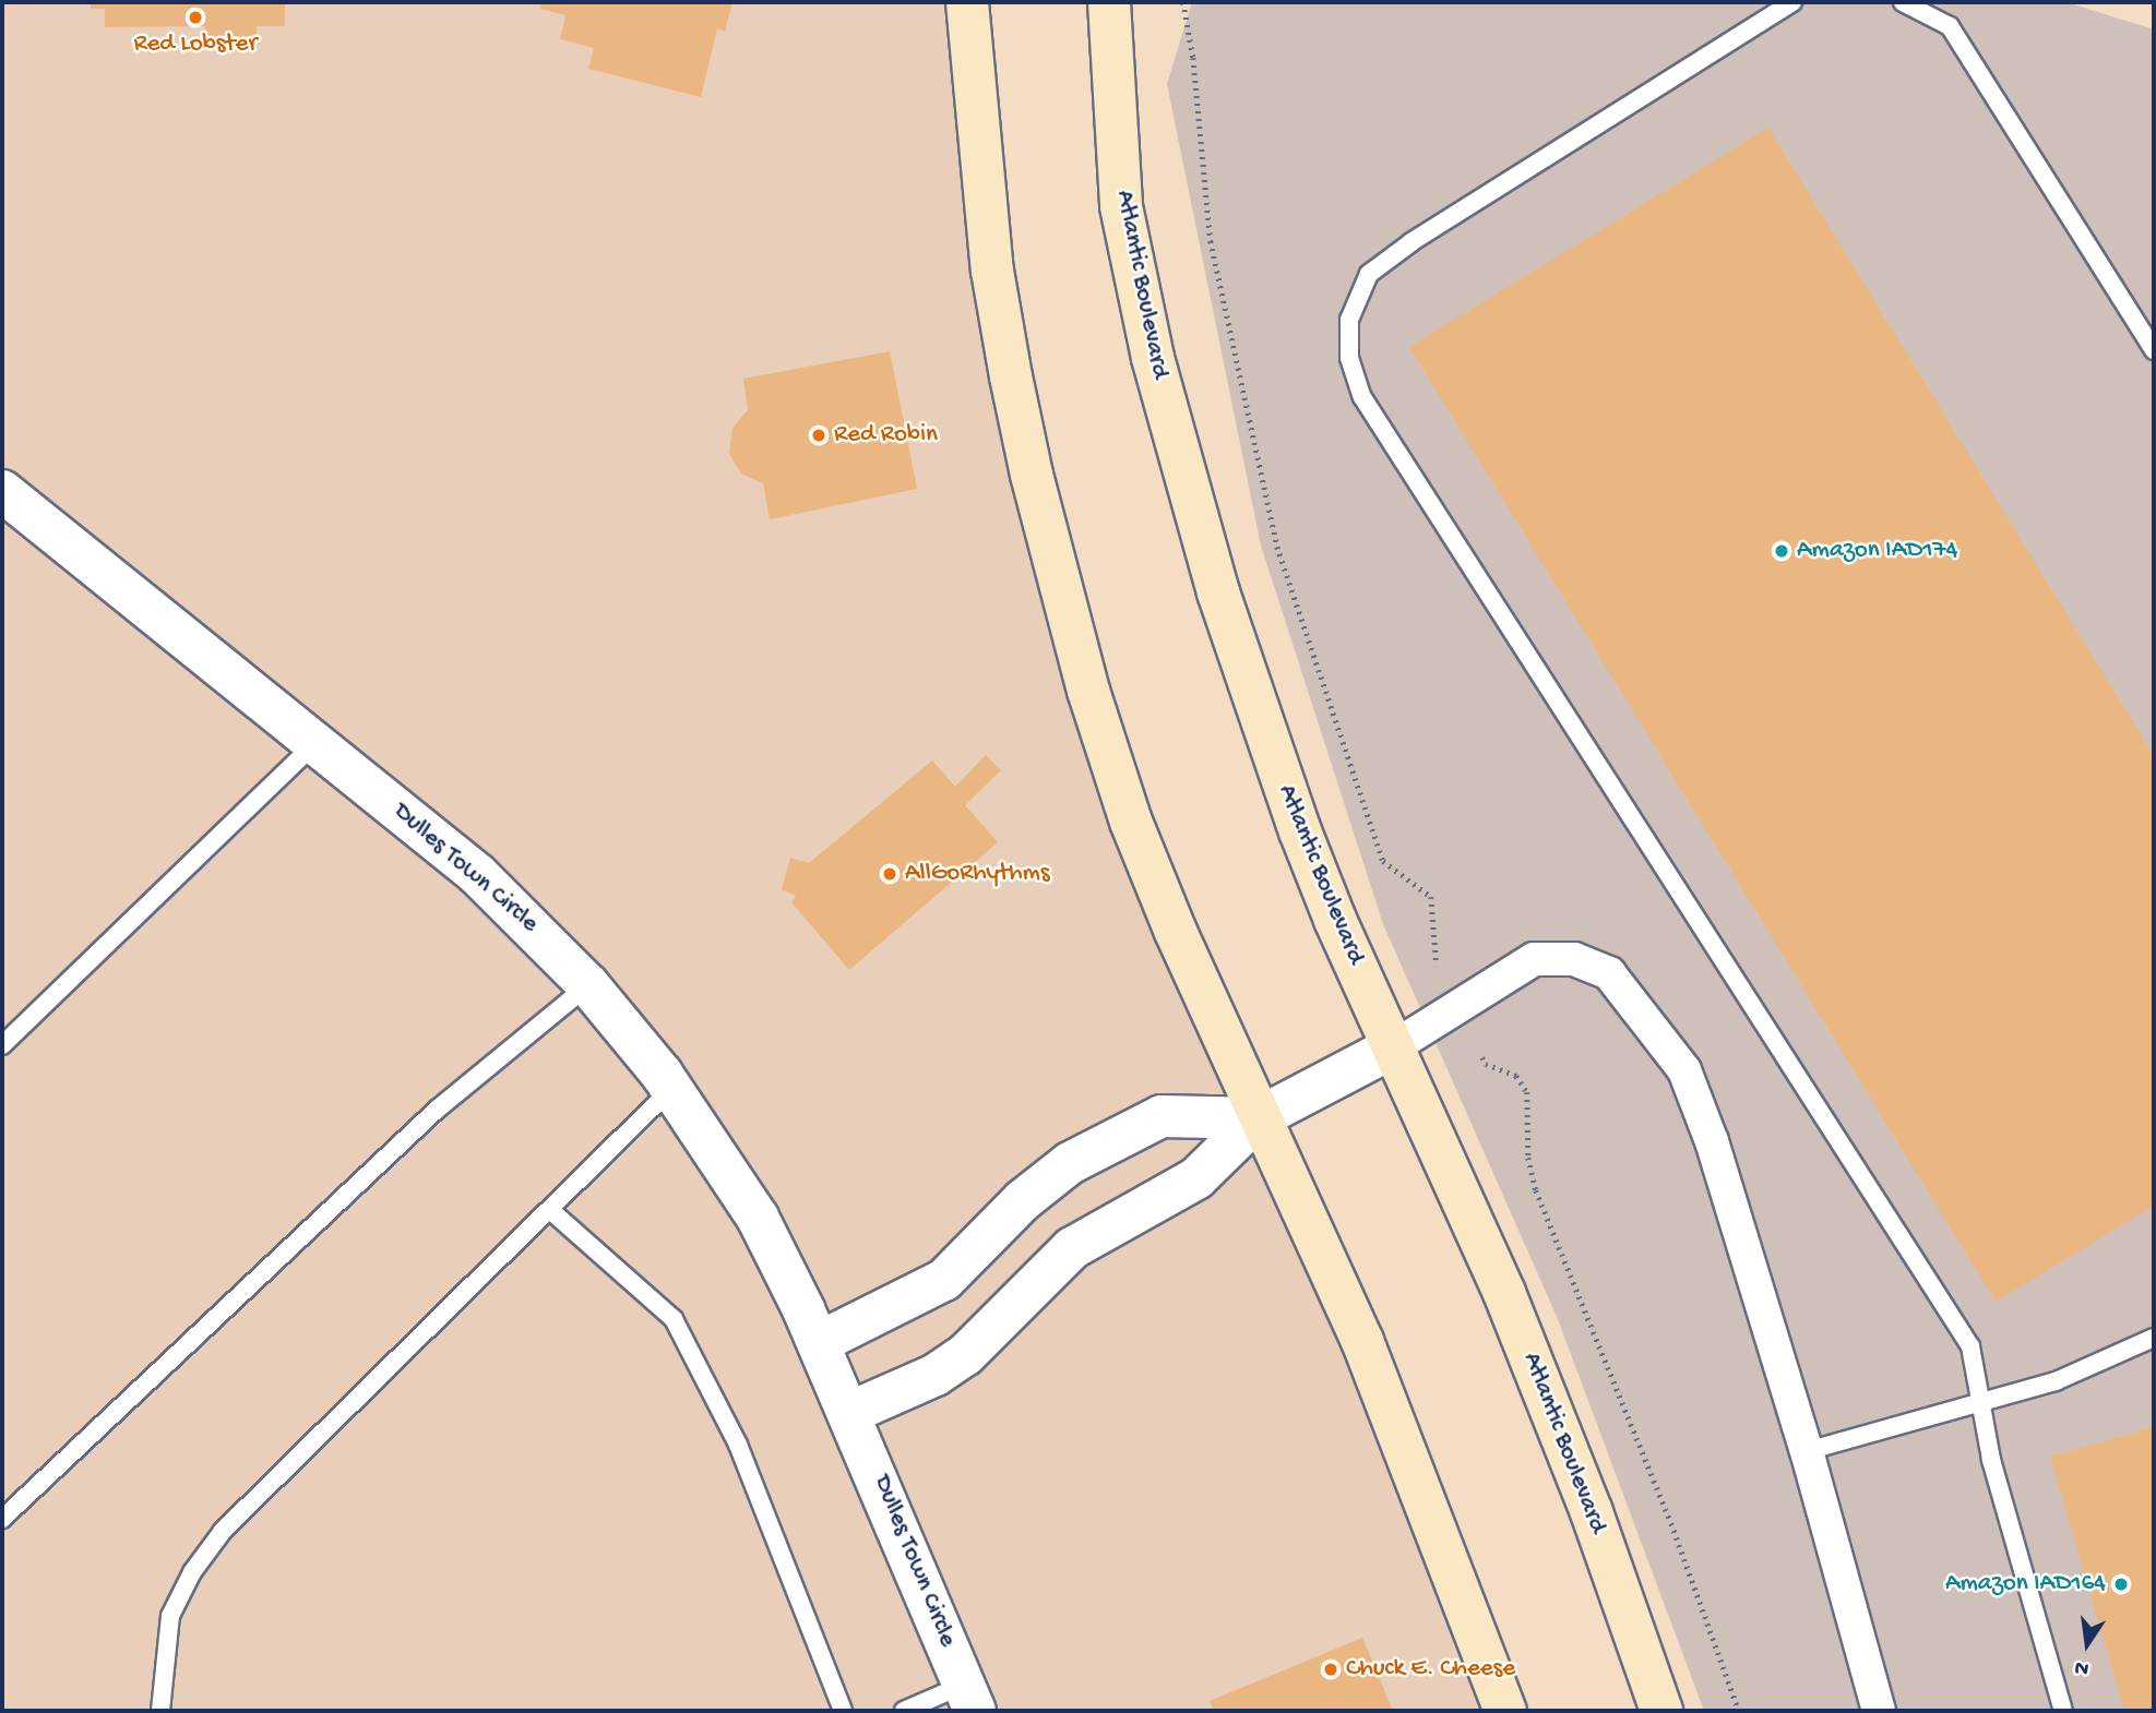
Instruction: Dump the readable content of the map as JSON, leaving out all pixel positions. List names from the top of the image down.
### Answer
{
  "streets": {
    "main road": ["Atlantic Boulevard"],
    "street": ["Dulles Town Circle"]
  },
  "places": [
    "Red Lobster",
    "Red Robin",
    "Amazon IAD174",
    "AllGoRhythms",
    "Amazon IAD164",
    "Chuck E. Cheese"
  ],
  "north": "bottom"
}
